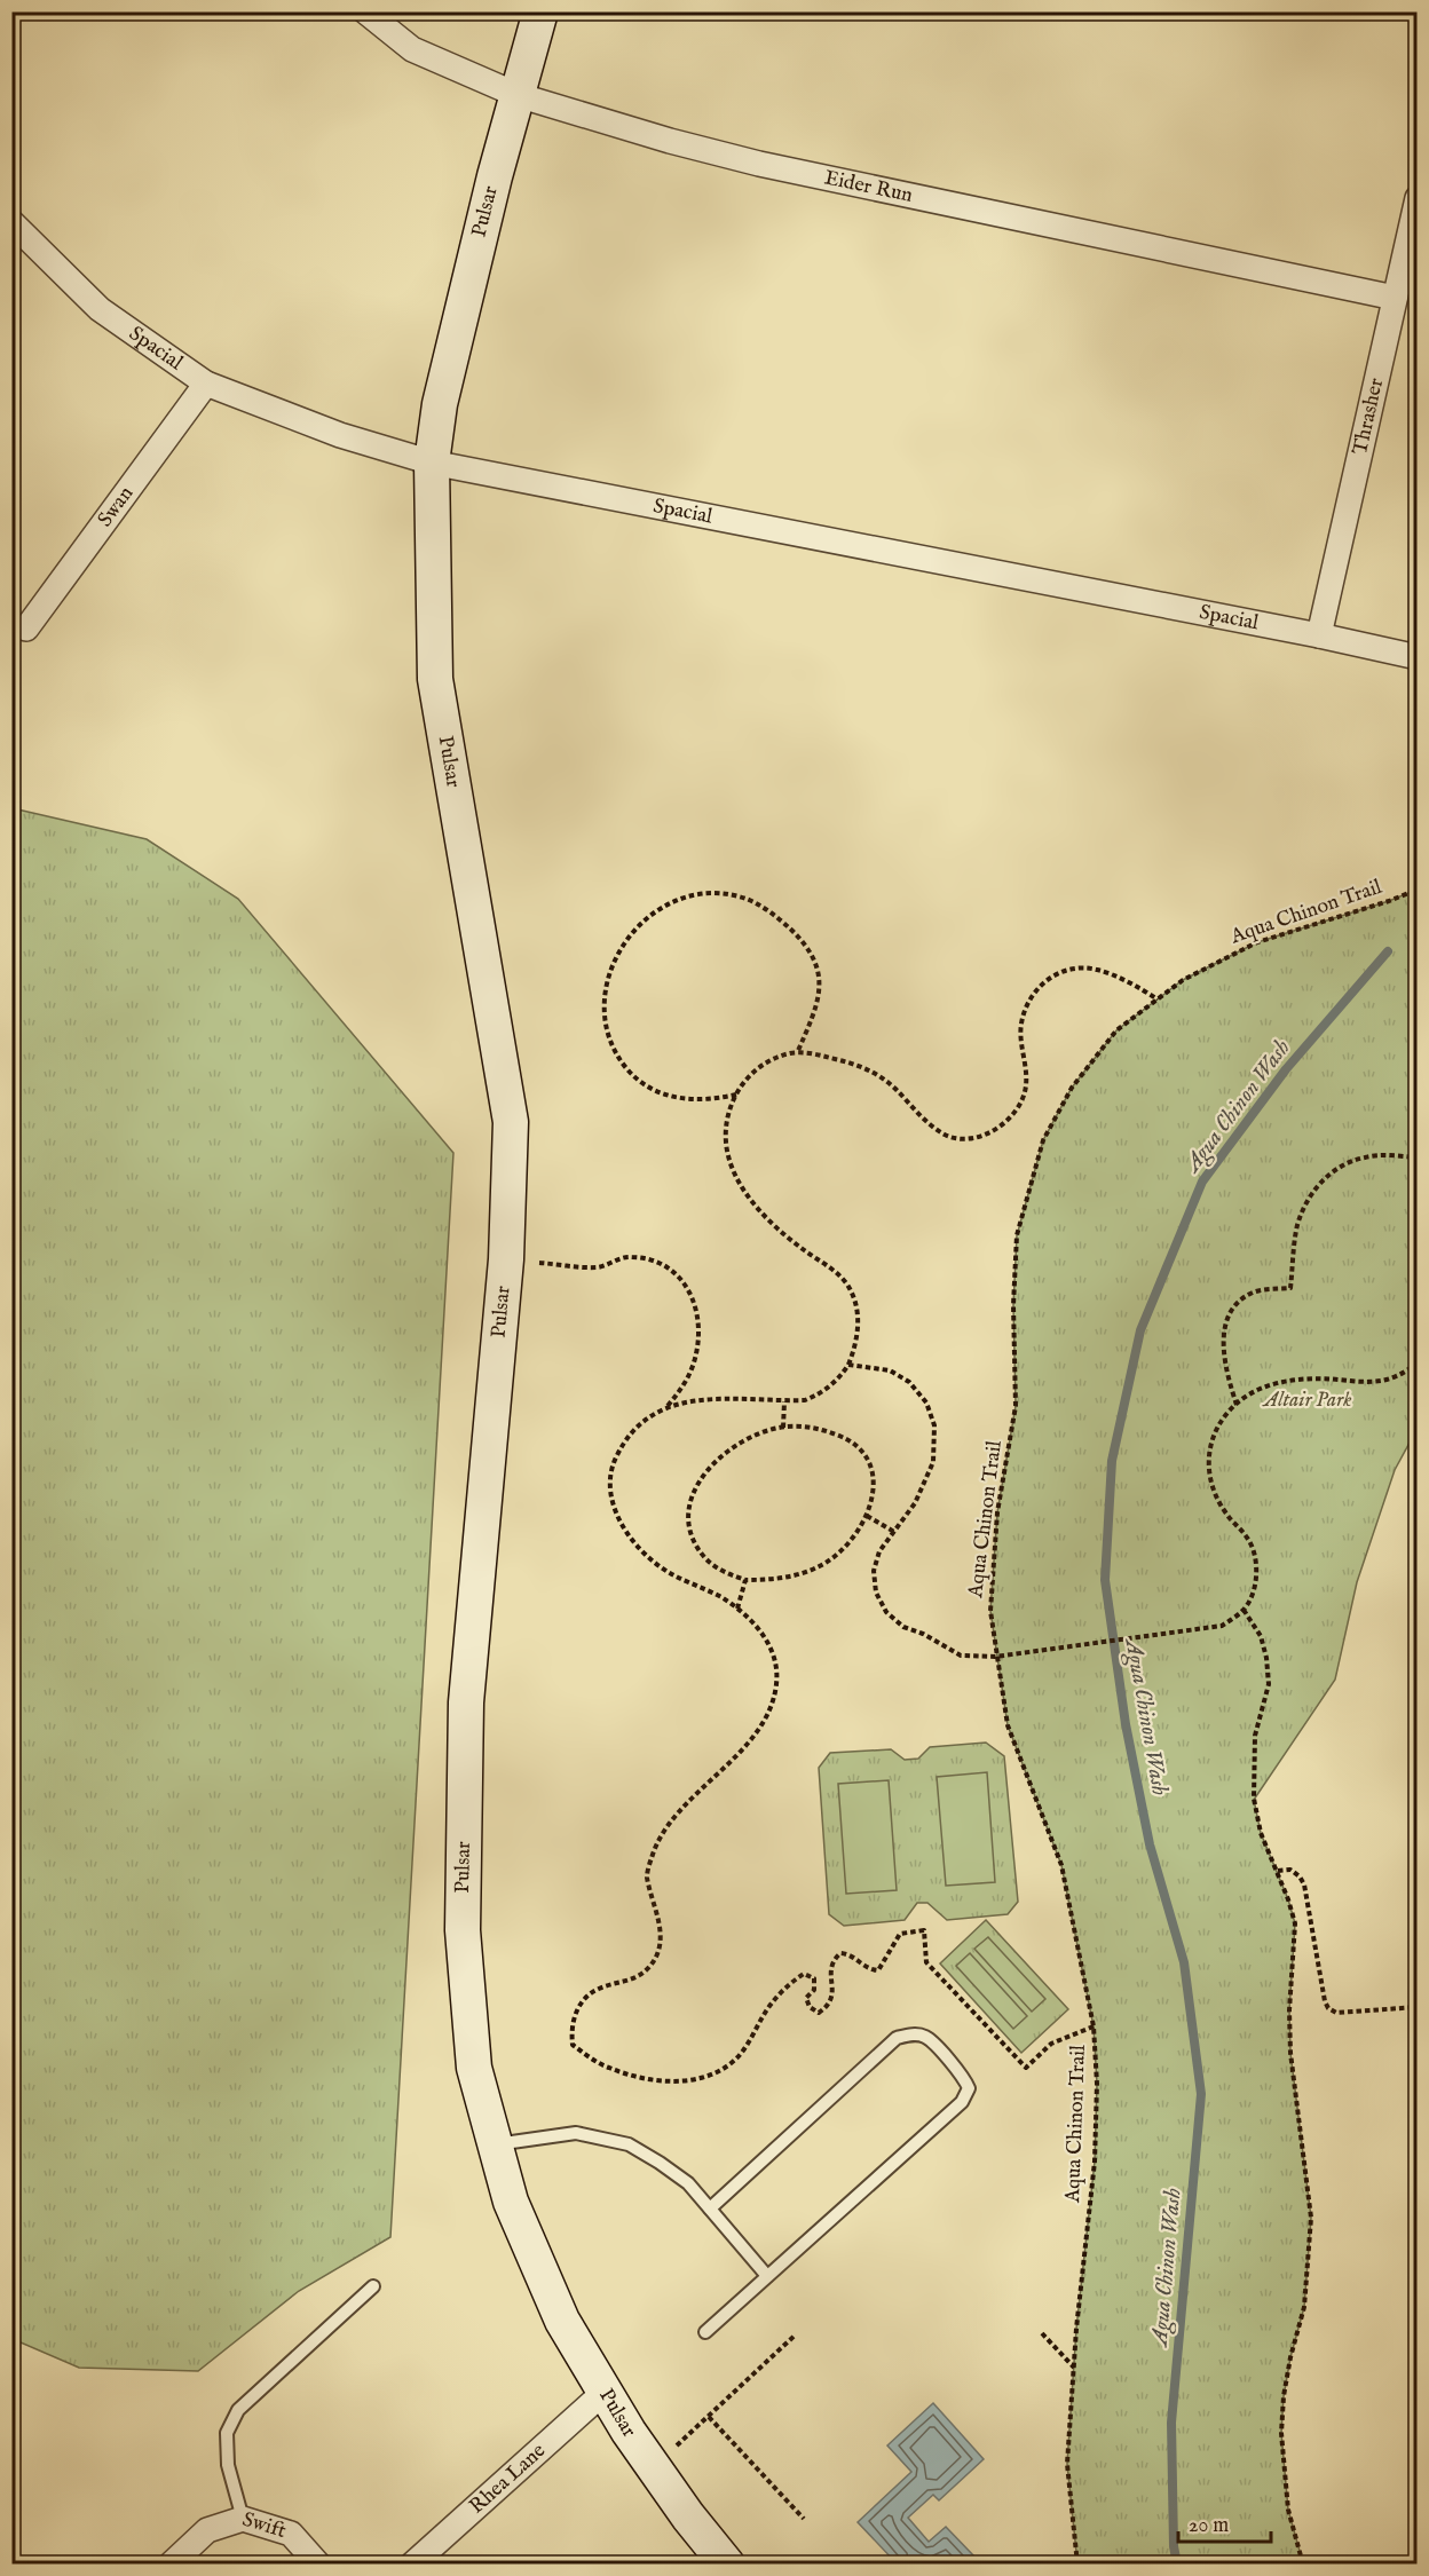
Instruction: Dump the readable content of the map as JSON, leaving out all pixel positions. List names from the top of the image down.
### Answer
{
  "streets": {
    "street": [
      "Eider Run",
      "Pulsar",
      "Spacial",
      "Thrasher",
      "Swan",
      "Rhea Lane",
      "Swift"
    ],
    "path": ["Aqua Chinon Trail"]
  },
  "crossings": [
    ["Eider Run", "Pulsar"],
    ["Eider Run", "Thrasher"],
    ["Pulsar", "Spacial"],
    ["Pulsar", "Rhea Lane"],
    ["Spacial", "Thrasher"],
    ["Spacial", "Swan"]
  ],
  "water": ["Agua Chinon Wash"],
  "parks": ["Altair Park"],
  "scale_bar": "20 m"
}
